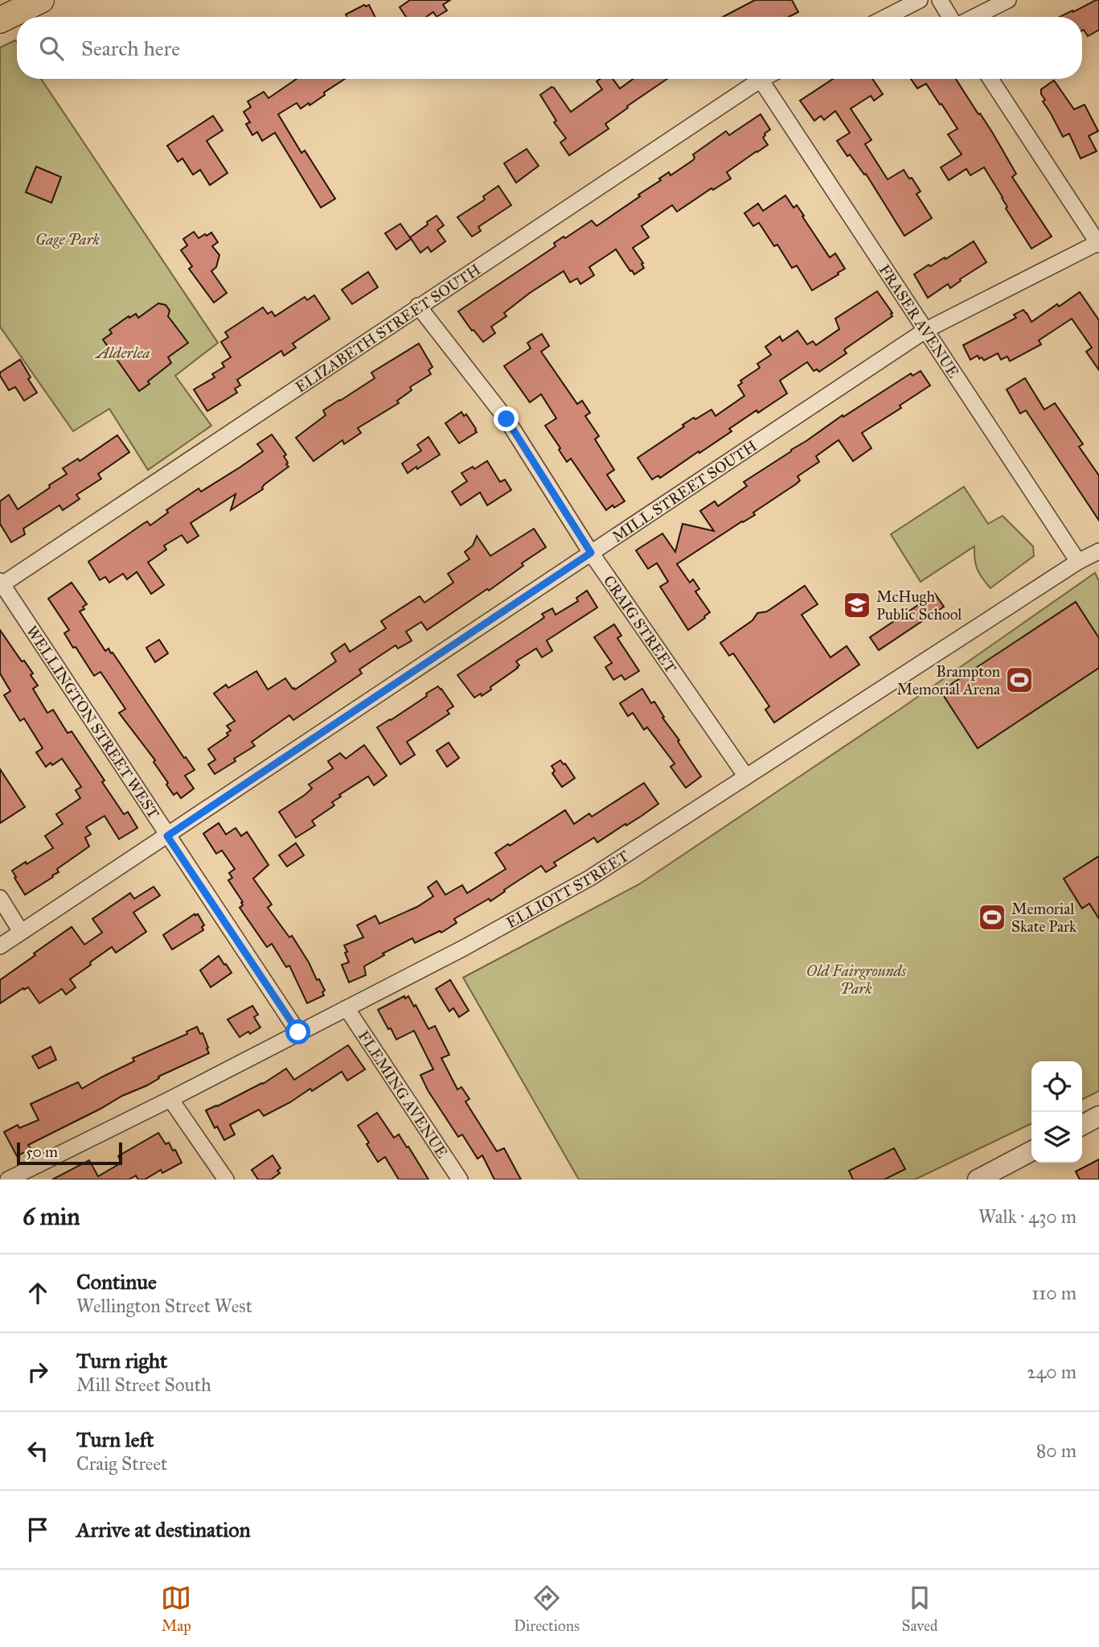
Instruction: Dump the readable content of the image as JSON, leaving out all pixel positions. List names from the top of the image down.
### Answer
{
  "streets": {
    "street": [
      "FRASER AVENUE",
      "ELIZABETH STREET SOUTH",
      "MILL STREET SOUTH",
      "CRAIG STREET",
      "WELLINGTON STREET WEST",
      "ELLIOTT STREET",
      "FLEMING AVENUE"
    ]
  },
  "crossings": [
    ["FRASER AVENUE", "ELIZABETH STREET SOUTH"],
    ["FRASER AVENUE", "MILL STREET SOUTH"],
    ["FRASER AVENUE", "ELLIOTT STREET"],
    ["ELIZABETH STREET SOUTH", "CRAIG STREET"],
    ["ELIZABETH STREET SOUTH", "WELLINGTON STREET WEST"],
    ["MILL STREET SOUTH", "CRAIG STREET"],
    ["MILL STREET SOUTH", "WELLINGTON STREET WEST"],
    ["CRAIG STREET", "ELLIOTT STREET"],
    ["WELLINGTON STREET WEST", "ELLIOTT STREET"],
    ["ELLIOTT STREET", "FLEMING AVENUE"]
  ],
  "parks": ["Gage Park", "Alderlea", "Old Fairgrounds Park"],
  "places": {
    "school or university": ["McHugh Public School"],
    "sports": ["Brampton Memorial Arena", "Memorial Skate Park"]
  },
  "scale_bar": "50 m",
  "page": {
    "search": "Search here",
    "scale": "50 m",
    "heading": ["6 min", "Walk · 430 m"],
    "list": [
      ["Continue", "Wellington Street West", "110 m"],
      ["Turn right", "Mill Street South", "240 m"],
      ["Turn left", "Craig Street", "80 m"],
      "Arrive at destination"
    ],
    "nav": ["Map", "Directions", "Saved"]
  }
}
